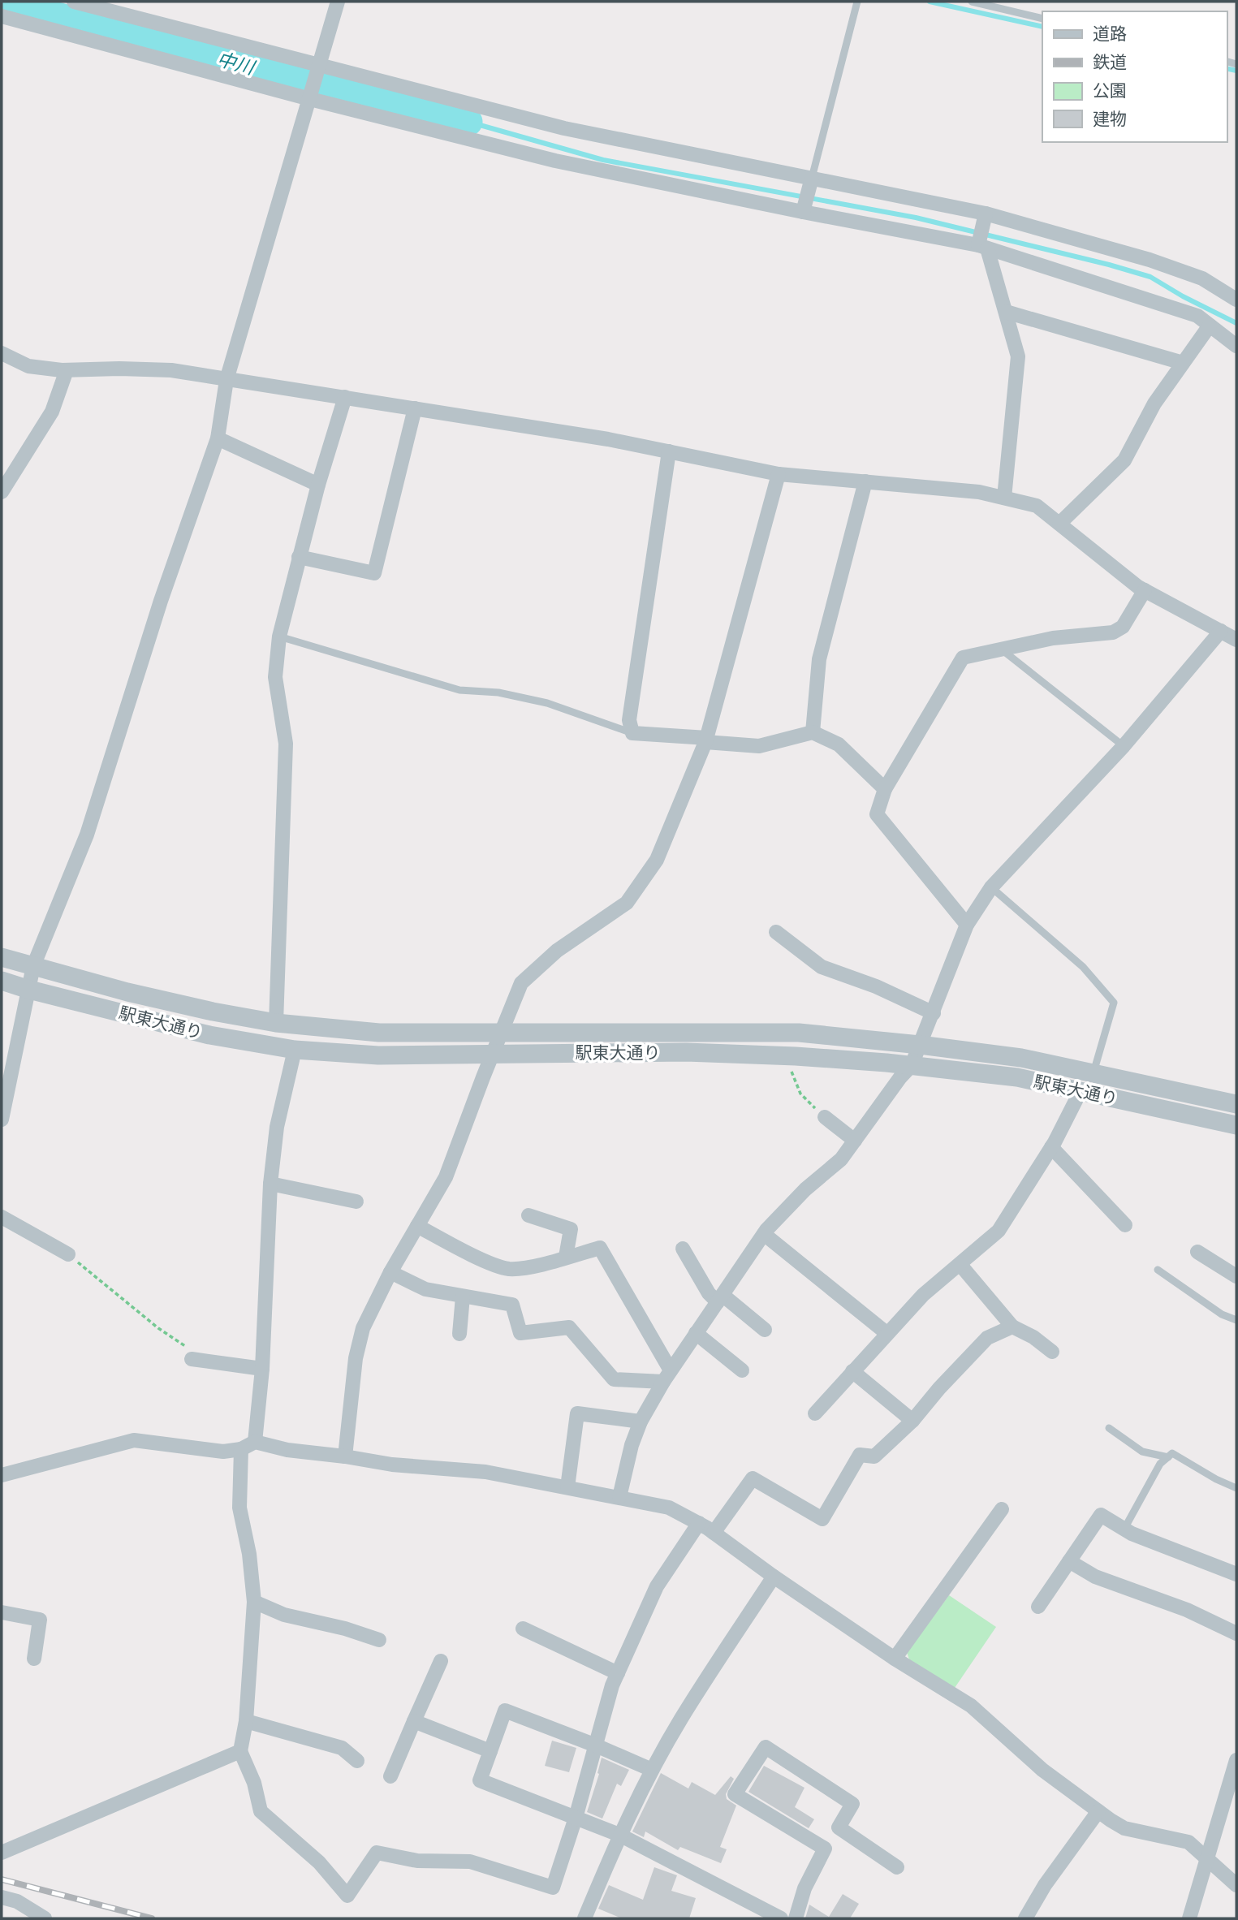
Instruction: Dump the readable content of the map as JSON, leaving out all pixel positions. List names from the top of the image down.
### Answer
{
  "streets": {
    "street": ["駅東大通り"]
  },
  "water": ["中川"],
  "legend": [
    "道路",
    "鉄道",
    "公園",
    "建物"
  ]
}
